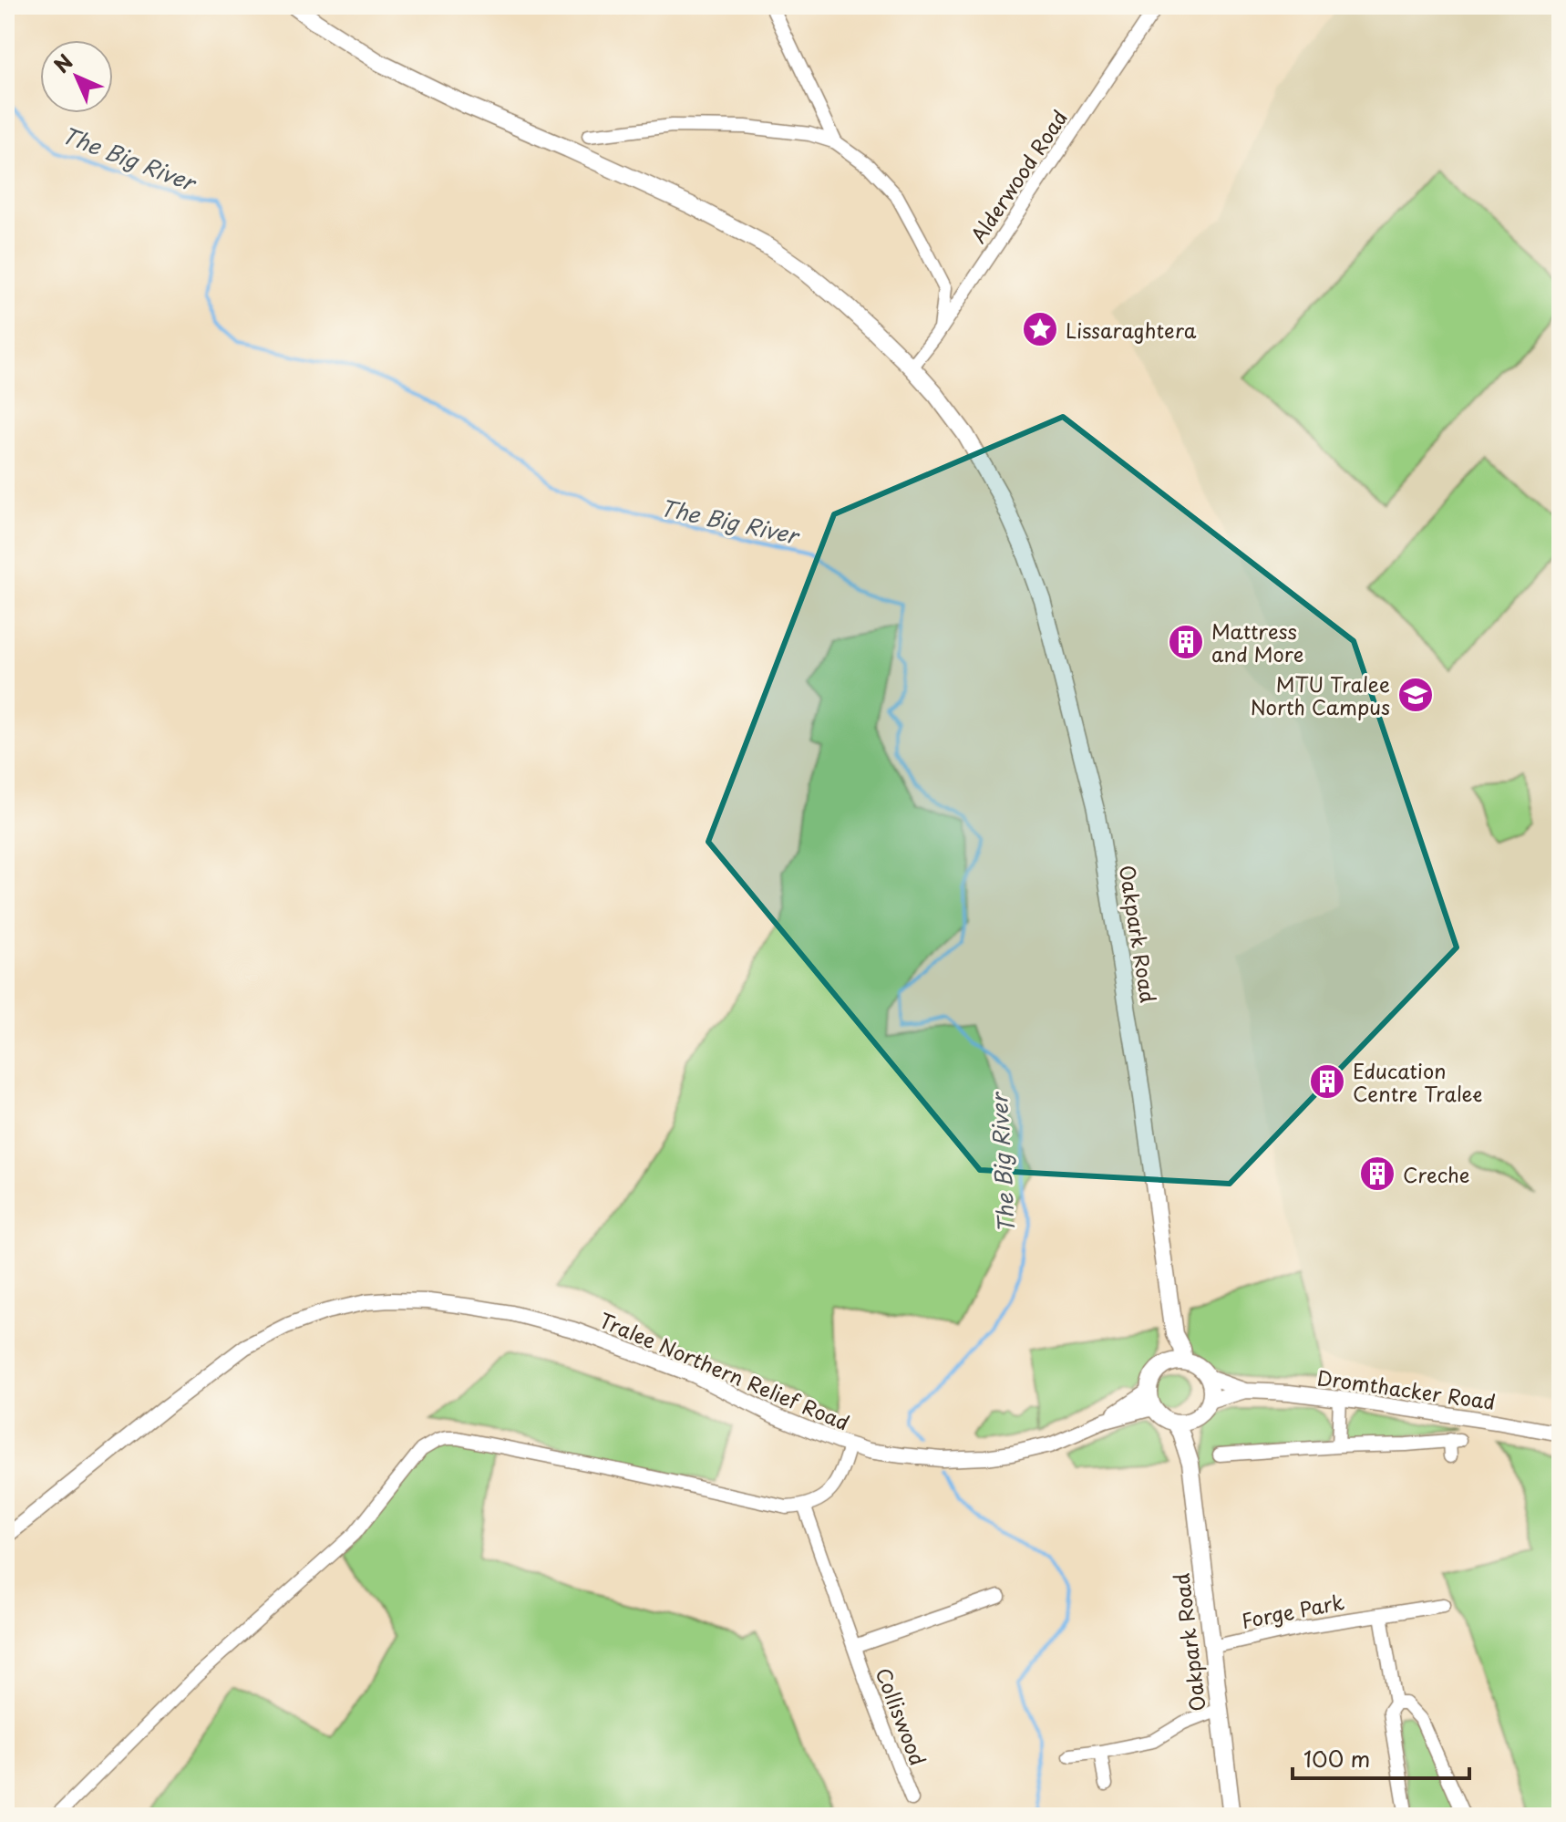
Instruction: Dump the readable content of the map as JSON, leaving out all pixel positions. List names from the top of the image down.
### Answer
{
  "streets": {
    "main road": ["Oakpark Road"],
    "street": [
      "Alderwood Road",
      "Tralee Northern Relief Road",
      "Dromthacker Road",
      "Forge Park",
      "Colliswood"
    ]
  },
  "crossings": [
    ["Alderwood Road", "Oakpark Road"],
    ["Oakpark Road", "Forge Park"]
  ],
  "water": ["The Big River"],
  "places": {
    "place": ["Lissaraghtera"],
    "building": ["Mattress and More", "Education Centre Tralee", "Creche"],
    "school or university": ["MTU Tralee North Campus"]
  },
  "scale_bar": "100 m",
  "north": "top left"
}
